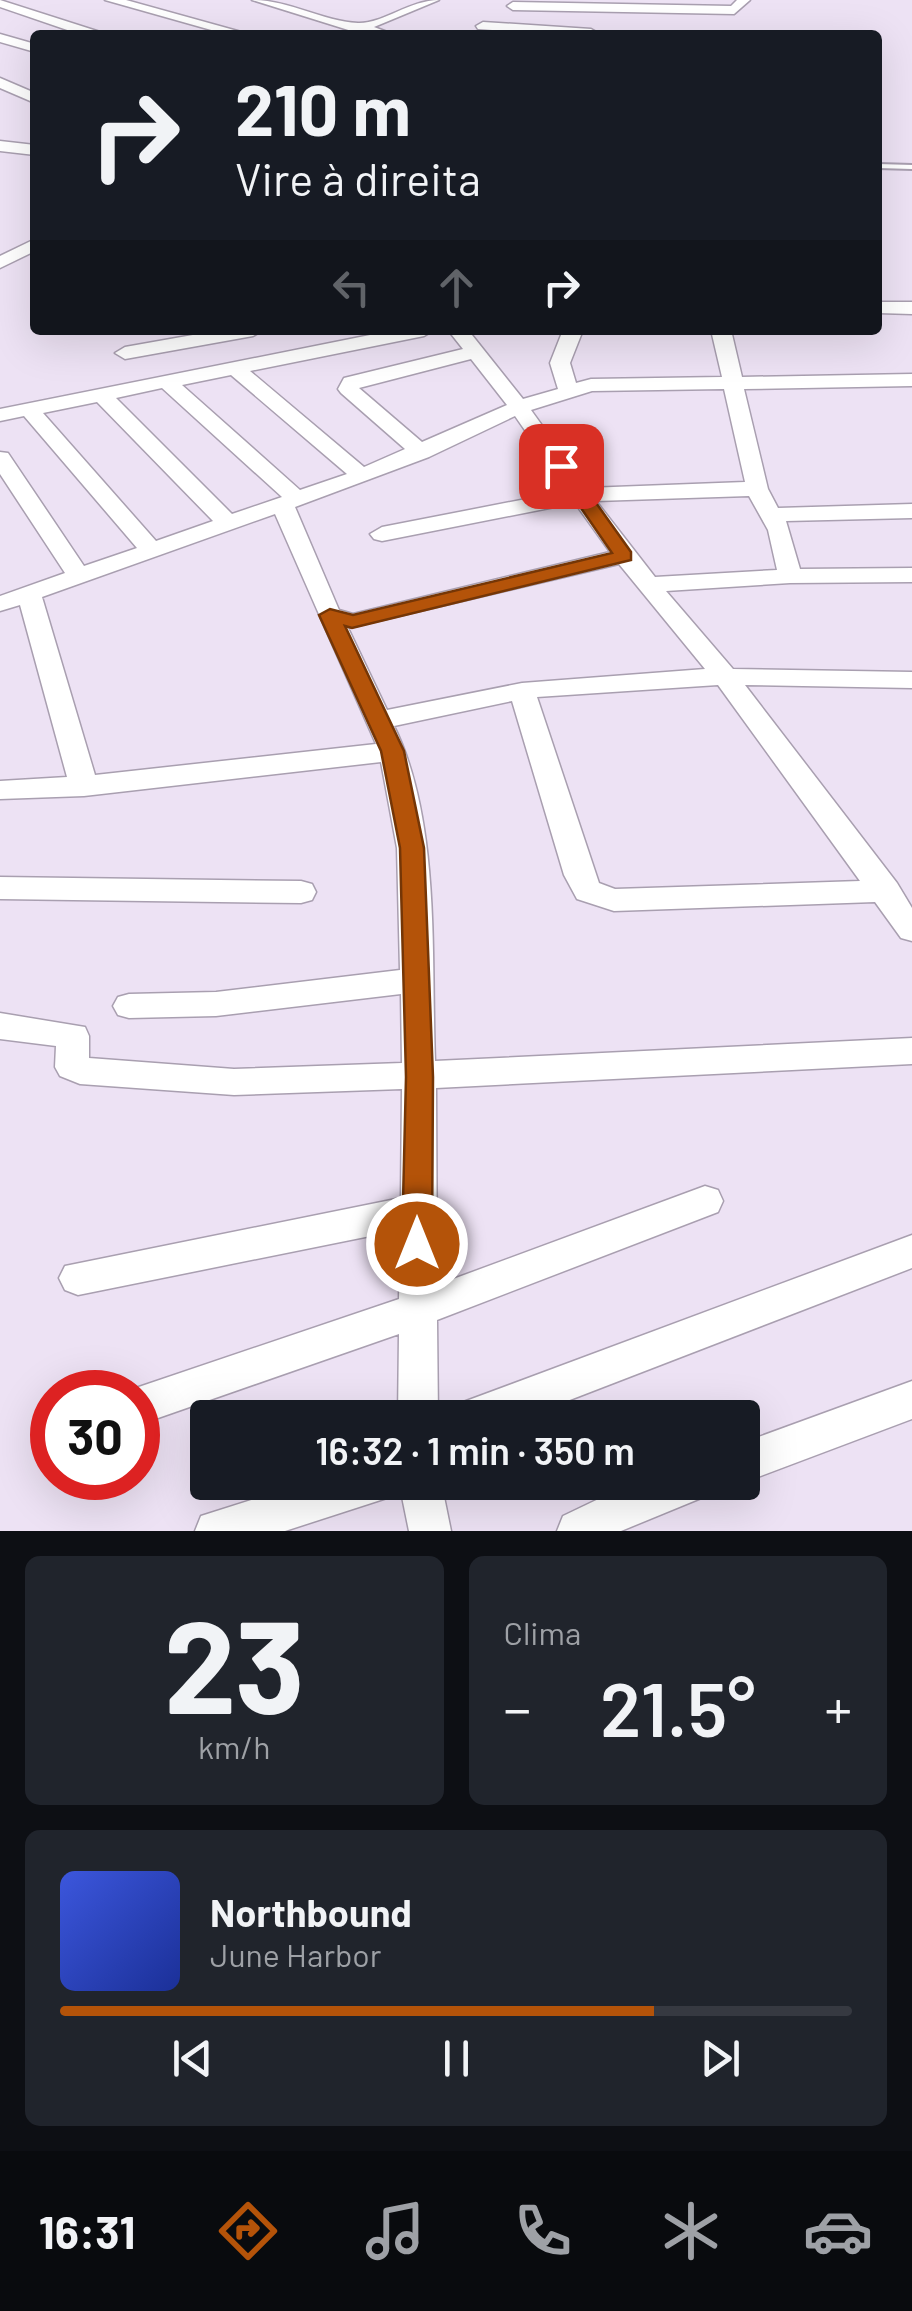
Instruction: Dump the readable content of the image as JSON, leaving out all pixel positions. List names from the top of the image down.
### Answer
{
  "page": {
    "turn": ["210 m", "Vire à direita"],
    "limit": "30",
    "trip": "16:32 · 1 min · 350 m",
    "tile": [
      ["23", "km/h"],
      "Clima"
    ],
    "heat": ["−", "21.5°", "+"],
    "song": ["Northbound", "June Harbor"],
    "tabs": "16:31"
  }
}
